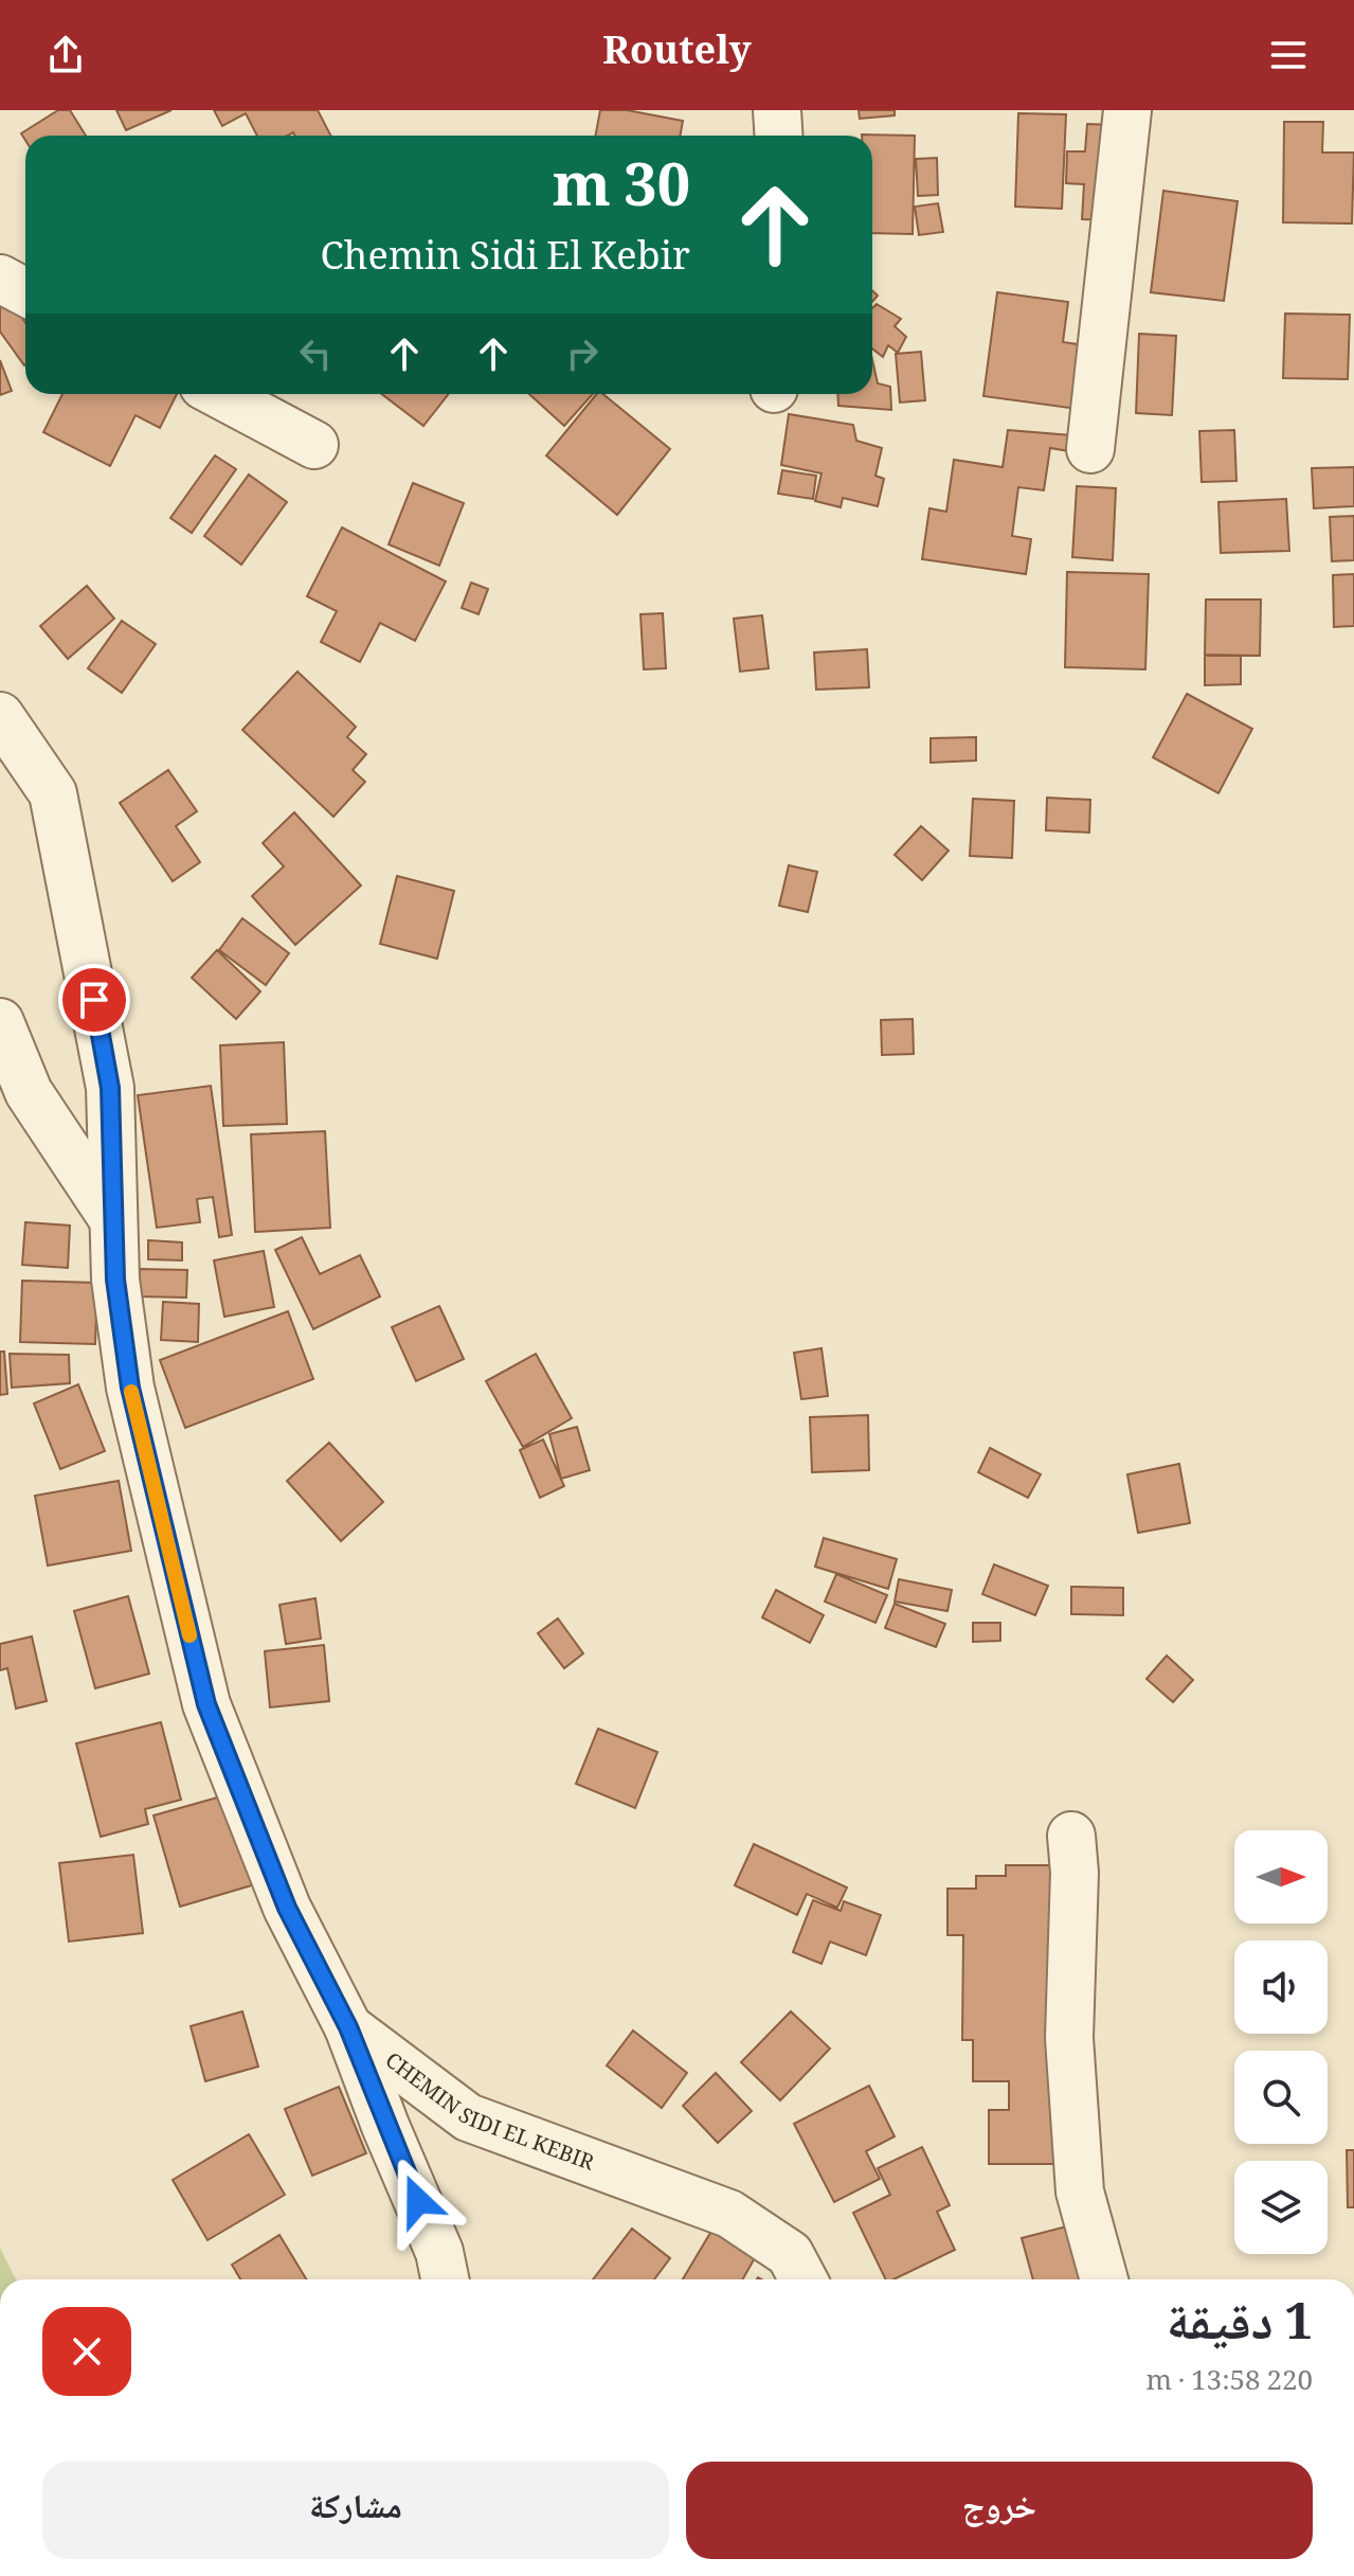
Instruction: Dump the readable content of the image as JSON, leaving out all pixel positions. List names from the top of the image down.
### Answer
{
  "streets": {
    "street": ["CHEMIN SIDI EL KEBIR"]
  },
  "north": "right",
  "page": {
    "header": "Routely",
    "turn": ["30 m", "Chemin Sidi El Kebir"],
    "heading": ["1 دقيقة", "220 m · 13:58"],
    "buttons": ["خروج", "مشاركة"]
  }
}
